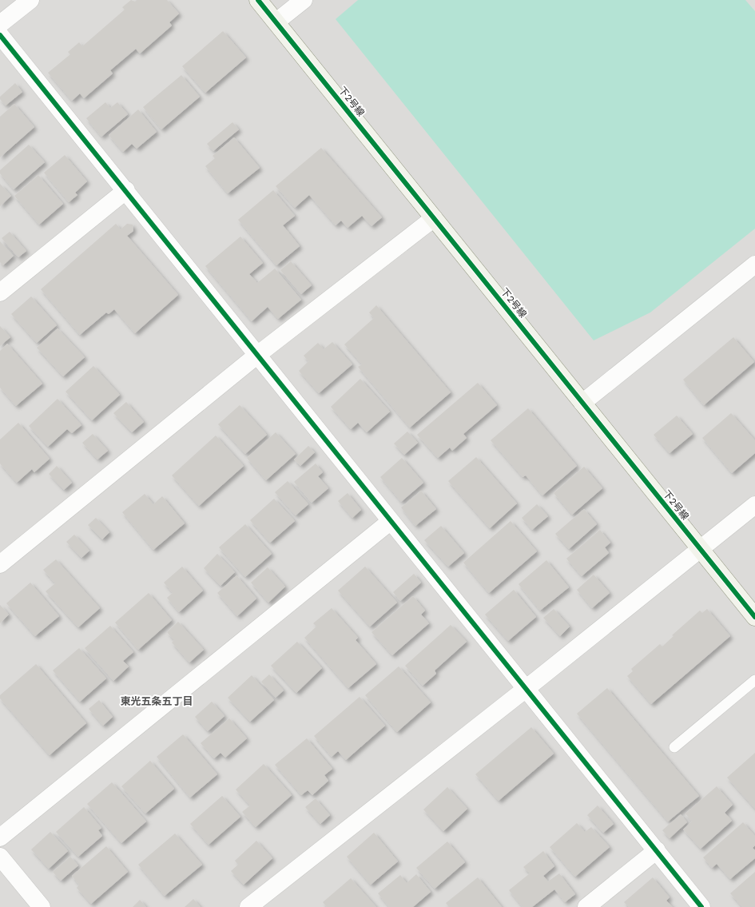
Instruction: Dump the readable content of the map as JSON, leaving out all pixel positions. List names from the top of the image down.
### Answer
{
  "streets": {
    "street": ["下2号線"]
  },
  "districts": ["東光五条五丁目"]
}
